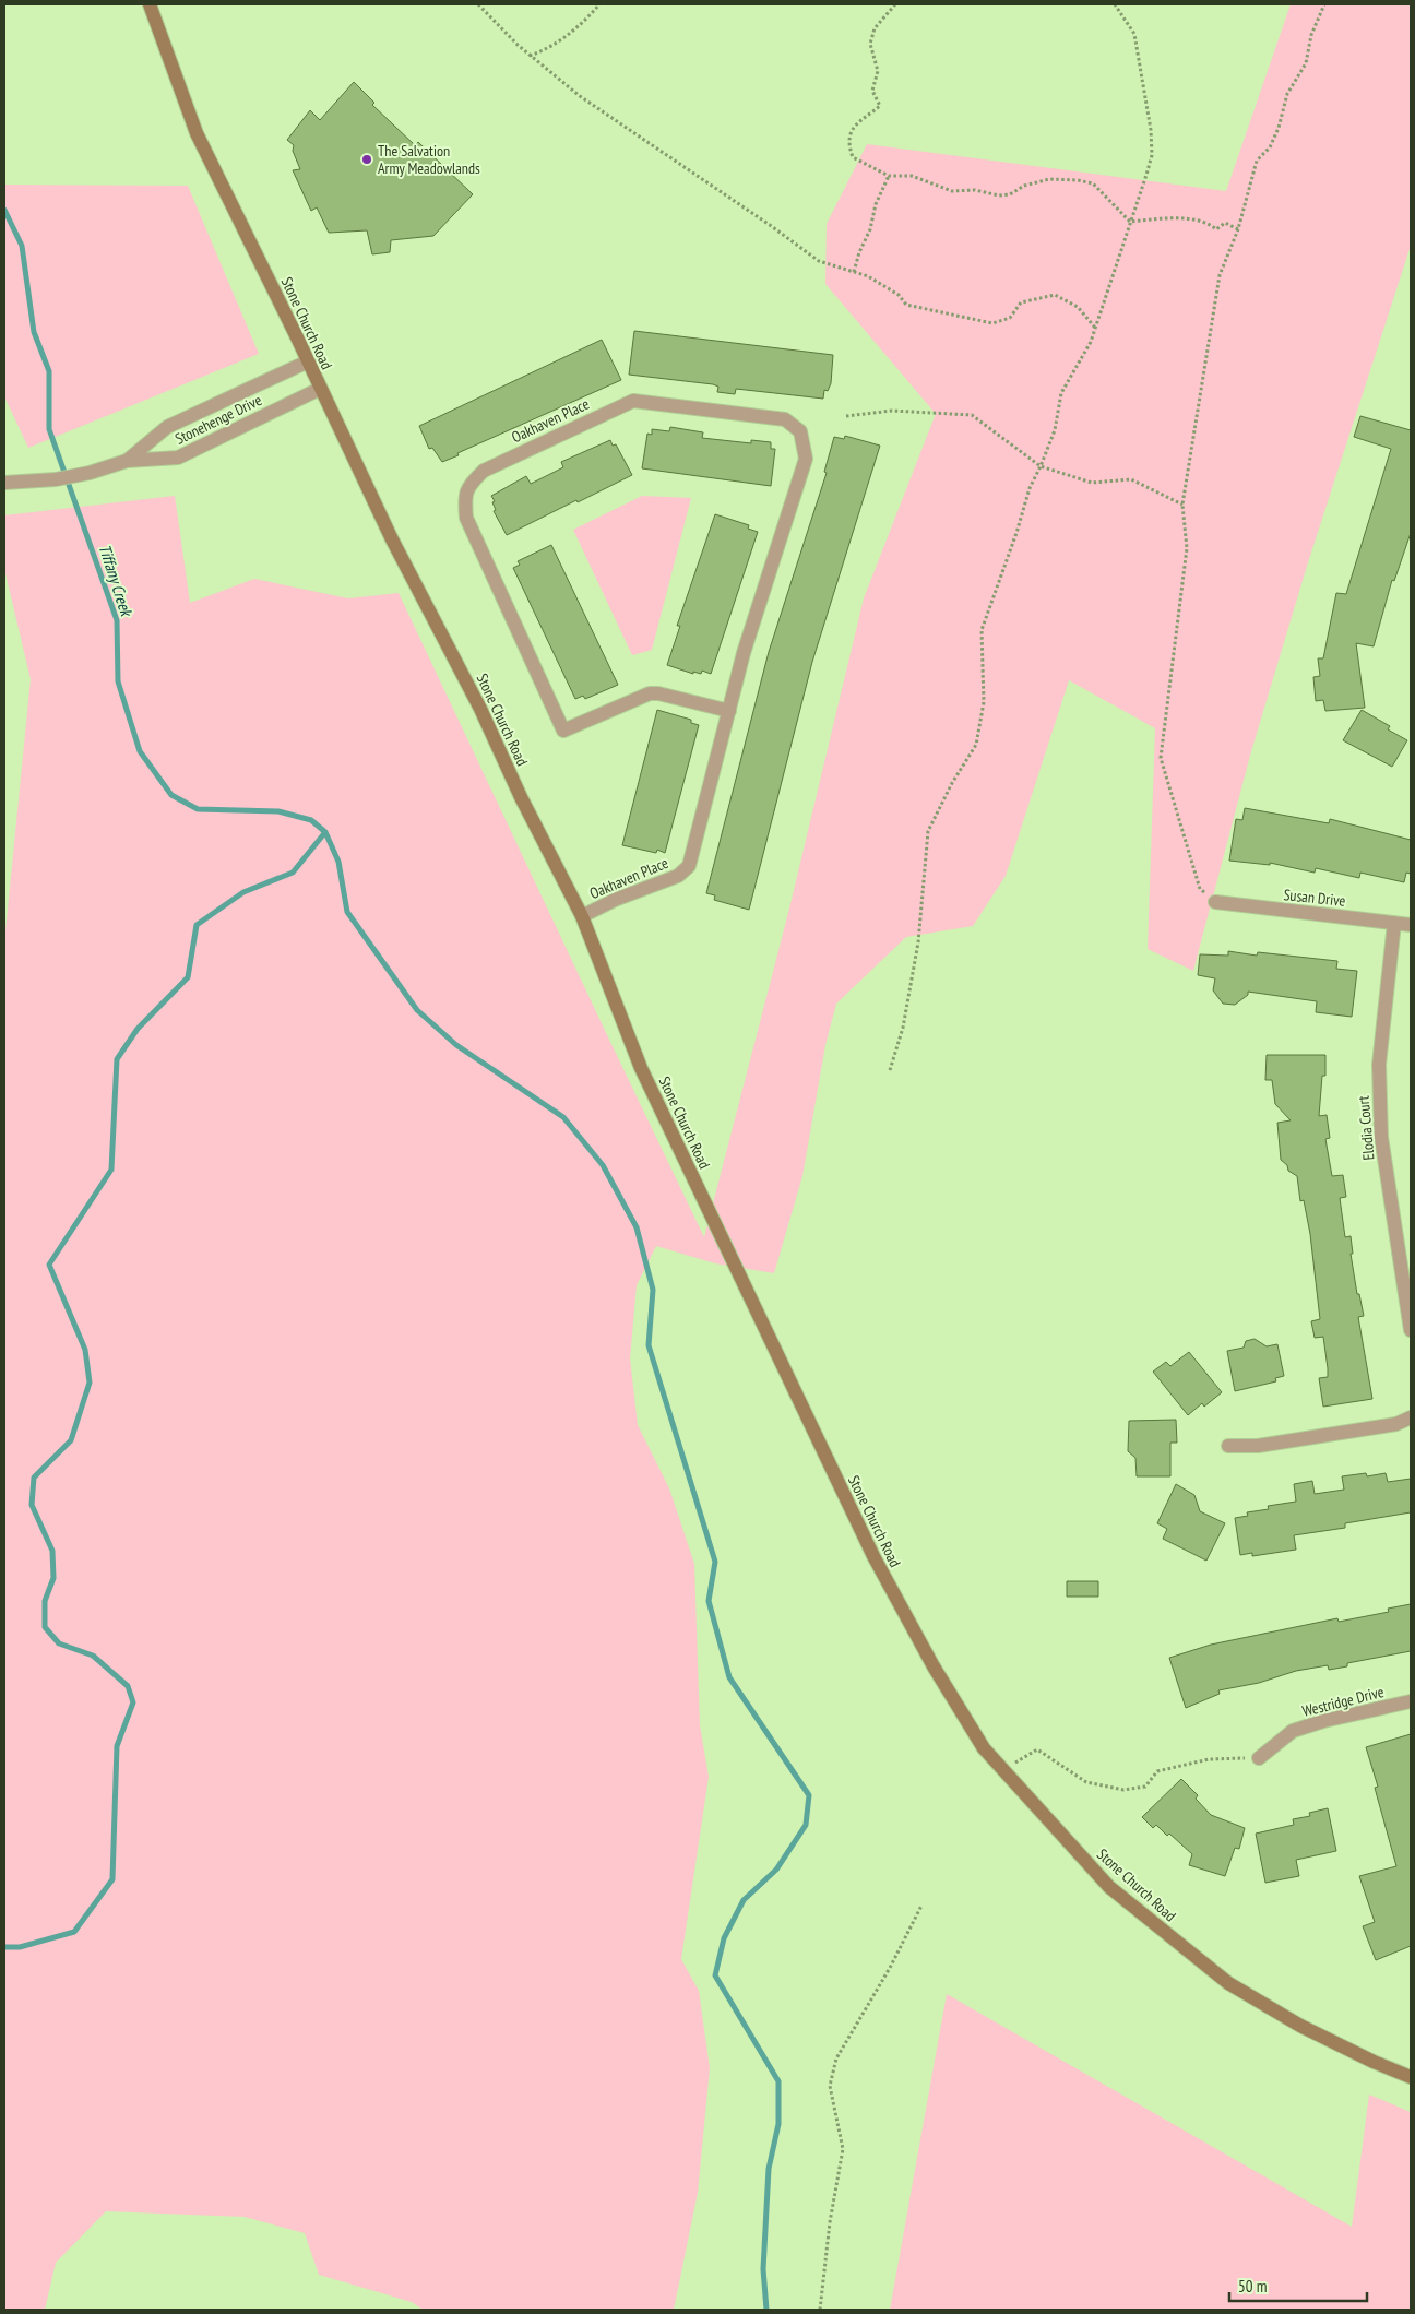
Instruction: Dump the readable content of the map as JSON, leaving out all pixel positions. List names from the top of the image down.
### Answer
{
  "streets": {
    "main road": ["Stone Church Road"],
    "street": [
      "Stonehenge Drive",
      "Oakhaven Place",
      "Susan Drive",
      "Elodia Court",
      "Westridge Drive"
    ]
  },
  "crossings": [
    ["Stone Church Road", "Stonehenge Drive"],
    ["Stone Church Road", "Oakhaven Place"],
    ["Susan Drive", "Elodia Court"]
  ],
  "water": ["Tiffany Creek"],
  "places": ["The Salvation Army Meadowlands"],
  "scale_bar": "50 m"
}
